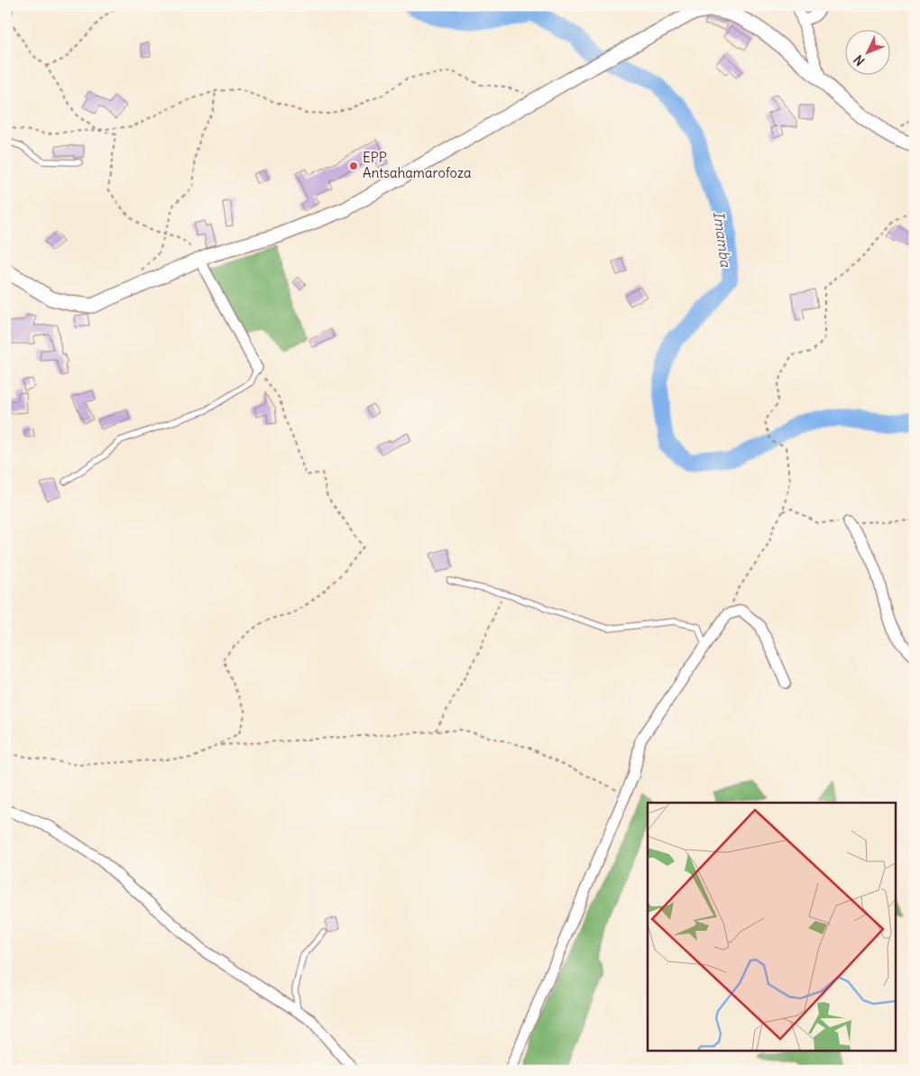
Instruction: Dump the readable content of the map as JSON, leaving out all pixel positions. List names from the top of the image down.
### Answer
{
  "water": ["Imamba"],
  "places": ["EPP Antsahamarofoza"],
  "north": "bottom left"
}
